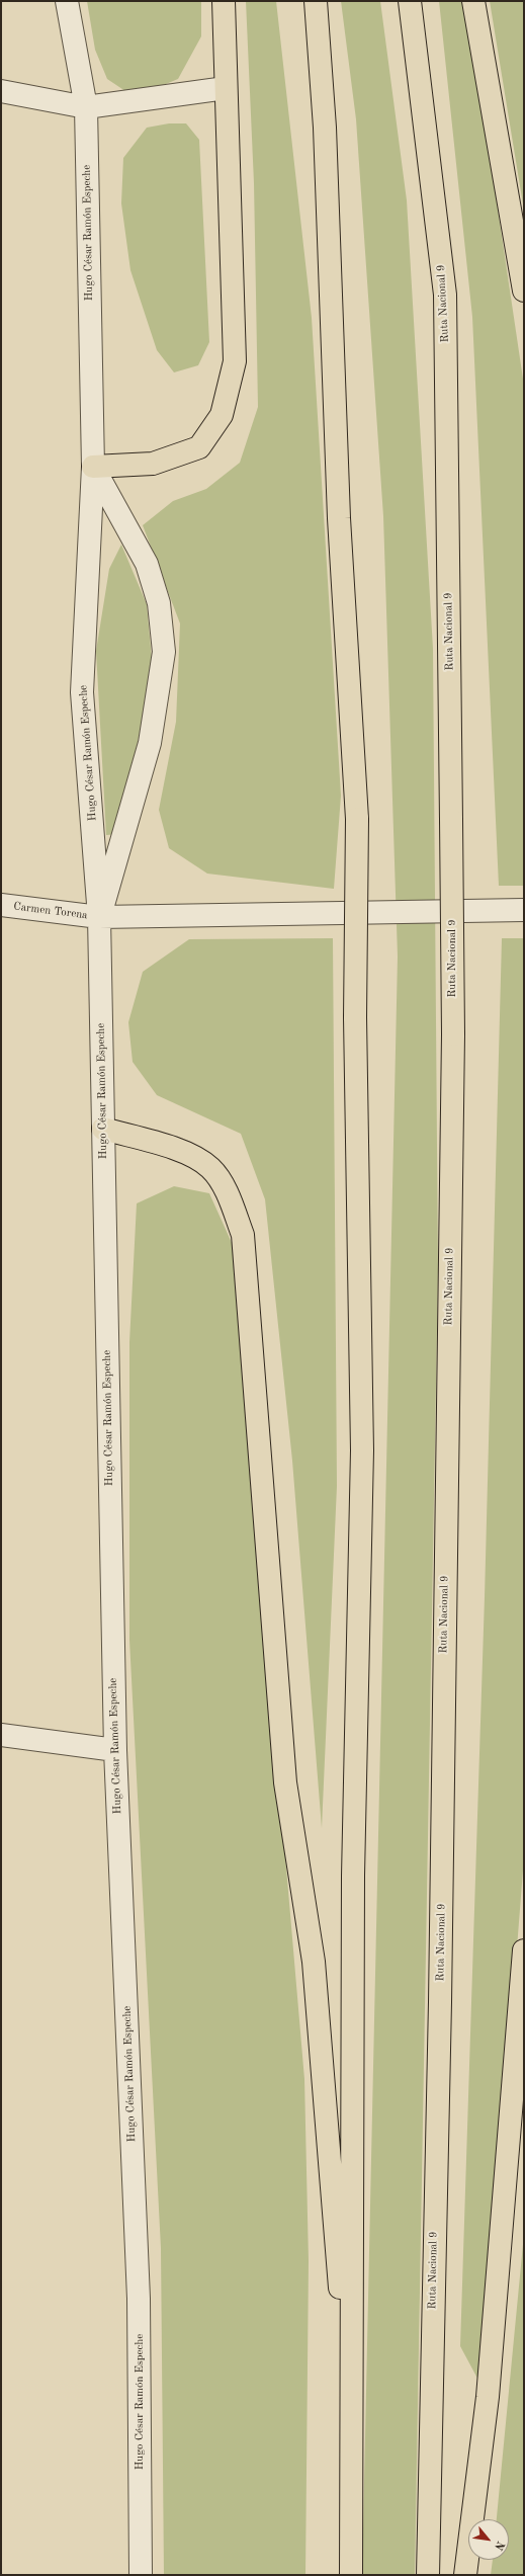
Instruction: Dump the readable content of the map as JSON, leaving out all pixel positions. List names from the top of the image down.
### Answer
{
  "streets": {
    "highway": ["Ruta Nacional 9"],
    "street": ["Hugo César Ramón Espeche", "Carmen Torena"]
  },
  "crossings": [
    ["Hugo César Ramón Espeche", "Carmen Torena"]
  ],
  "north": "bottom right"
}
